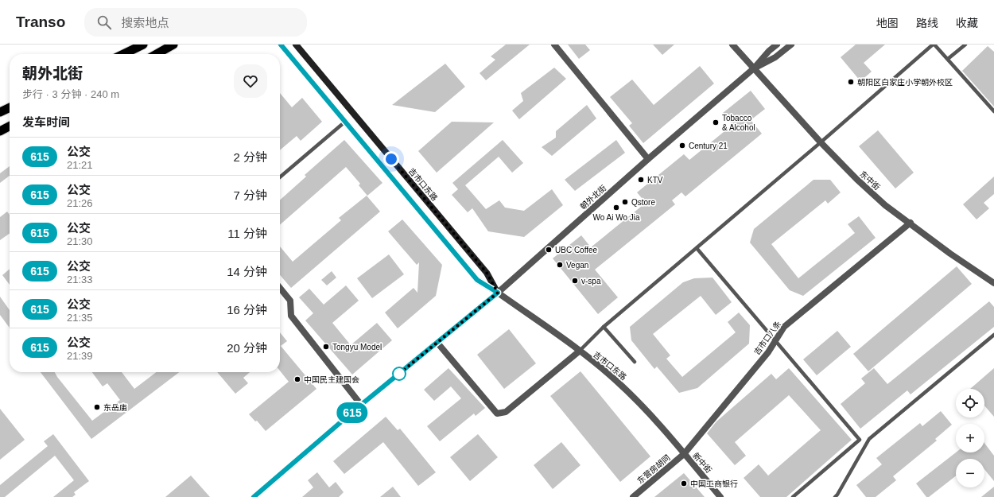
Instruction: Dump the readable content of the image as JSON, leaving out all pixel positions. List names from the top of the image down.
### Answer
{
  "streets": {
    "main road": ["吉市口东路"],
    "street": [
      "东中街",
      "朝外北街",
      "吉市口八条",
      "新中街",
      "东营房胡同"
    ]
  },
  "crossings": [
    ["东中街", "朝外北街"],
    ["东中街", "吉市口八条"],
    ["吉市口东路", "朝外北街"],
    ["吉市口东路", "吉市口八条"],
    ["吉市口东路", "新中街"],
    ["吉市口东路", "东营房胡同"],
    ["吉市口八条", "新中街"],
    ["吉市口八条", "东营房胡同"],
    ["新中街", "东营房胡同"]
  ],
  "places": [
    "朝阳区白家庄小学朝外校区",
    "Tobacco & Alcohol",
    "Century 21",
    "KTV",
    "Qstore",
    "Wo Ai Wo Jia",
    "UBC Coffee",
    "Vegan",
    "v-spa",
    "Tongyu Model",
    "中国民主建国会",
    "东岳庙",
    "中国工商银行"
  ],
  "lines": ["bus line 615"],
  "page": {
    "header": "Transo",
    "search": "搜索地点",
    "nav": ["地图", "路线", "收藏"],
    "on_map": "615",
    "heading": [
      ["朝外北街", "步行 · 3 分钟 · 240 m"],
      "发车时间"
    ],
    "list": [
      {
        "mark": "615",
        "name": "公交",
        "note": "21:21",
        "value": "2 分钟"
      },
      {
        "mark": "615",
        "name": "公交",
        "note": "21:26",
        "value": "7 分钟"
      },
      {
        "mark": "615",
        "name": "公交",
        "note": "21:30",
        "value": "11 分钟"
      },
      {
        "mark": "615",
        "name": "公交",
        "note": "21:33",
        "value": "14 分钟"
      },
      {
        "mark": "615",
        "name": "公交",
        "note": "21:35",
        "value": "16 分钟"
      },
      {
        "mark": "615",
        "name": "公交",
        "note": "21:39",
        "value": "20 分钟"
      }
    ],
    "map_buttons": ["+", "−"]
  }
}
